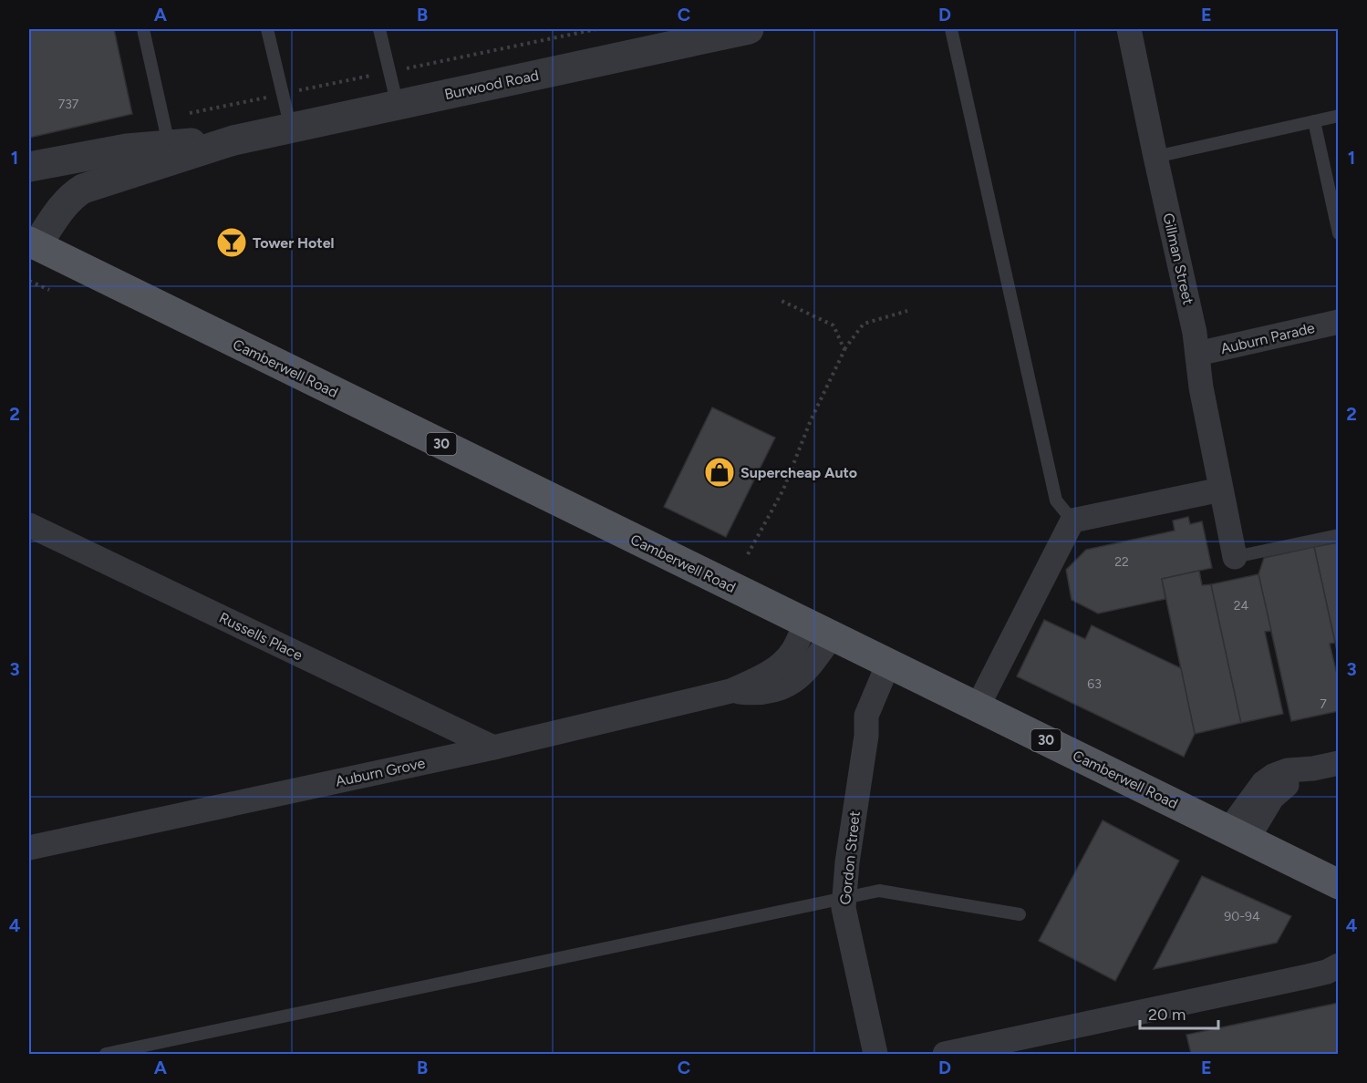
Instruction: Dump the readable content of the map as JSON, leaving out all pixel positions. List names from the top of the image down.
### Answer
{
  "streets": {
    "main road": ["Camberwell Road", "30"],
    "street": [
      "Burwood Road",
      "Gillman Street",
      "Auburn Parade",
      "Russells Place",
      "Auburn Grove",
      "Gordon Street"
    ]
  },
  "crossings": [
    ["Burwood Road", "Camberwell Road"],
    ["Gillman Street", "Auburn Parade"],
    ["Camberwell Road", "Auburn Grove"],
    ["Camberwell Road", "Gordon Street"],
    ["Russells Place", "Auburn Grove"]
  ],
  "places": {
    "bar": ["Tower Hotel"],
    "shop": ["Supercheap Auto"]
  },
  "house_numbers": [
    "737",
    "22",
    "24",
    "63",
    "7",
    "90-94"
  ],
  "scale_bar": "20 m",
  "grid": {
    "columns": [
      "A",
      "B",
      "C",
      "D",
      "E"
    ],
    "rows": [
      "1",
      "2",
      "3",
      "4"
    ]
  }
}
